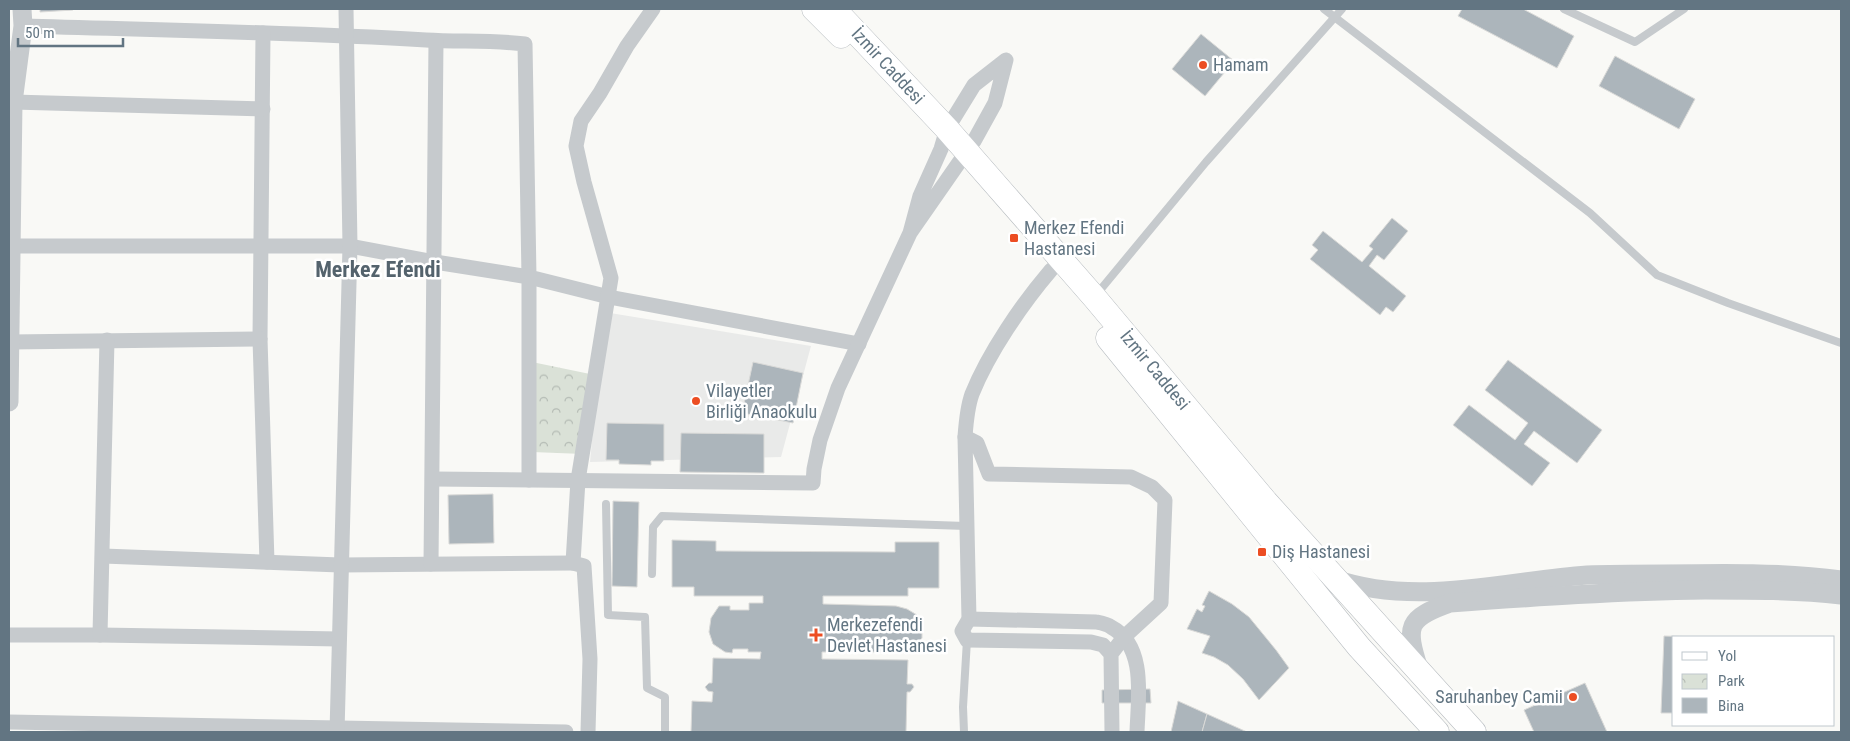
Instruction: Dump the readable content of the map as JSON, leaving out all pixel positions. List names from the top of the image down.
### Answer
{
  "streets": {
    "main road": ["İzmir Caddesi"]
  },
  "districts": ["Merkez Efendi"],
  "places": {
    "other": ["Hamam", "Vilayetler Birliği Anaokulu", "Saruhanbey Camii"],
    "transit": ["Merkez Efendi Hastanesi", "Diş Hastanesi"],
    "health": ["Merkezefendi Devlet Hastanesi"]
  },
  "legend": ["Yol", "Park", "Bina"],
  "scale_bar": "50 m"
}
